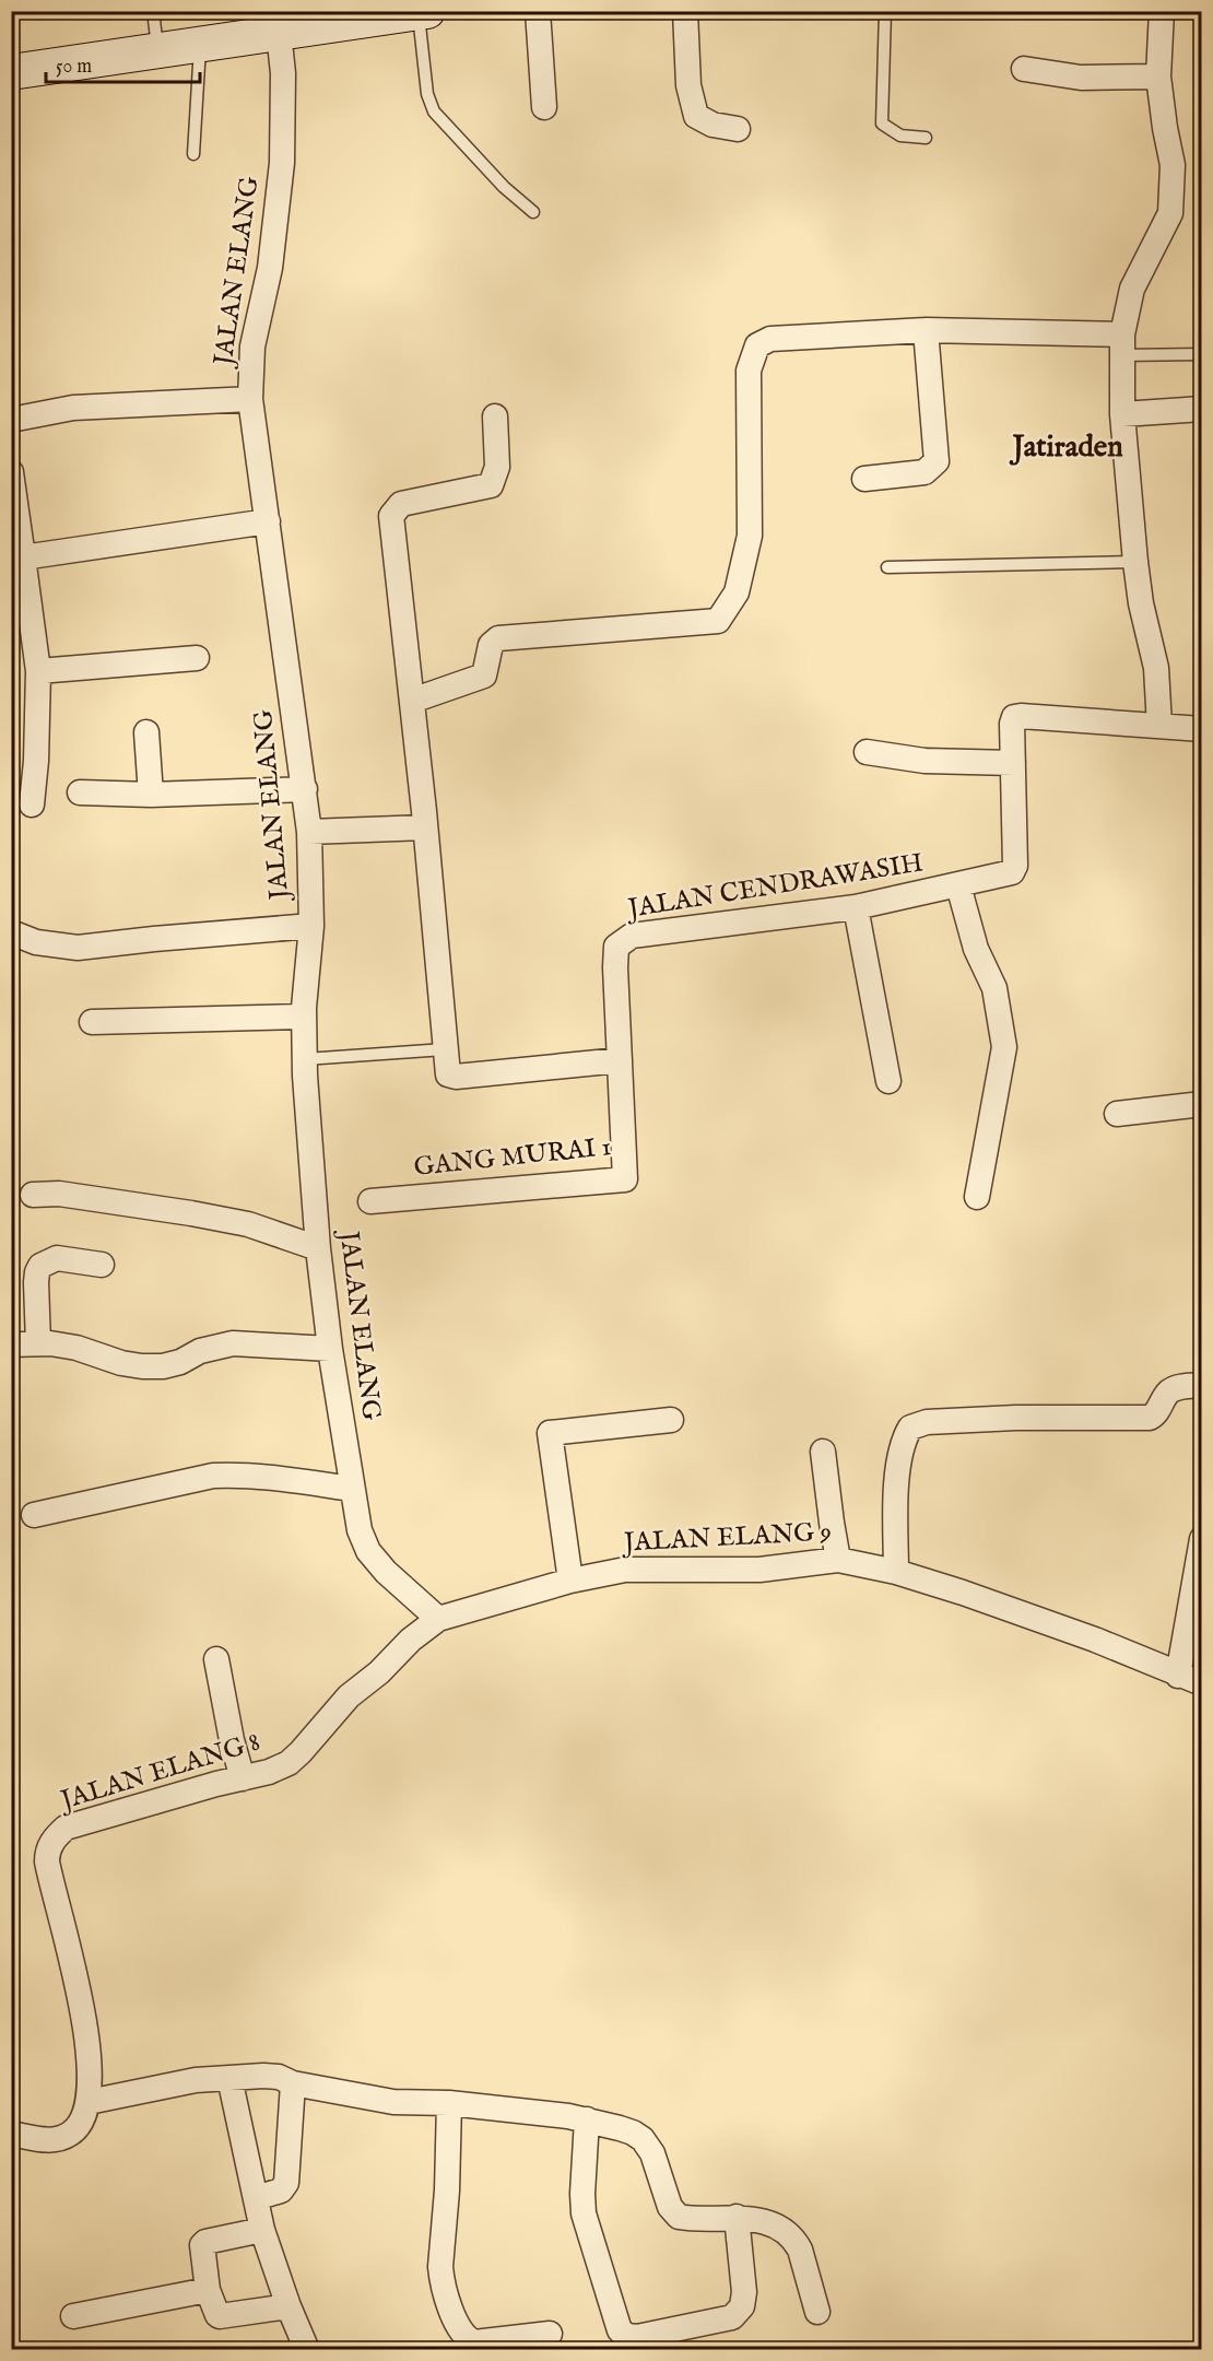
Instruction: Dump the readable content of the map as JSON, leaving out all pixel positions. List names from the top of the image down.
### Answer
{
  "streets": {
    "street": [
      "JALAN ELANG",
      "JALAN CENDRAWASIH",
      "GANG MURAI 1",
      "JALAN ELANG 9",
      "JALAN ELANG 8"
    ]
  },
  "crossings": [
    ["JALAN ELANG", "JALAN ELANG 9"],
    ["JALAN ELANG", "JALAN ELANG 8"],
    ["JALAN CENDRAWASIH", "GANG MURAI 1"],
    ["JALAN ELANG 9", "JALAN ELANG 8"]
  ],
  "districts": ["Jatiraden"],
  "scale_bar": "50 m"
}
